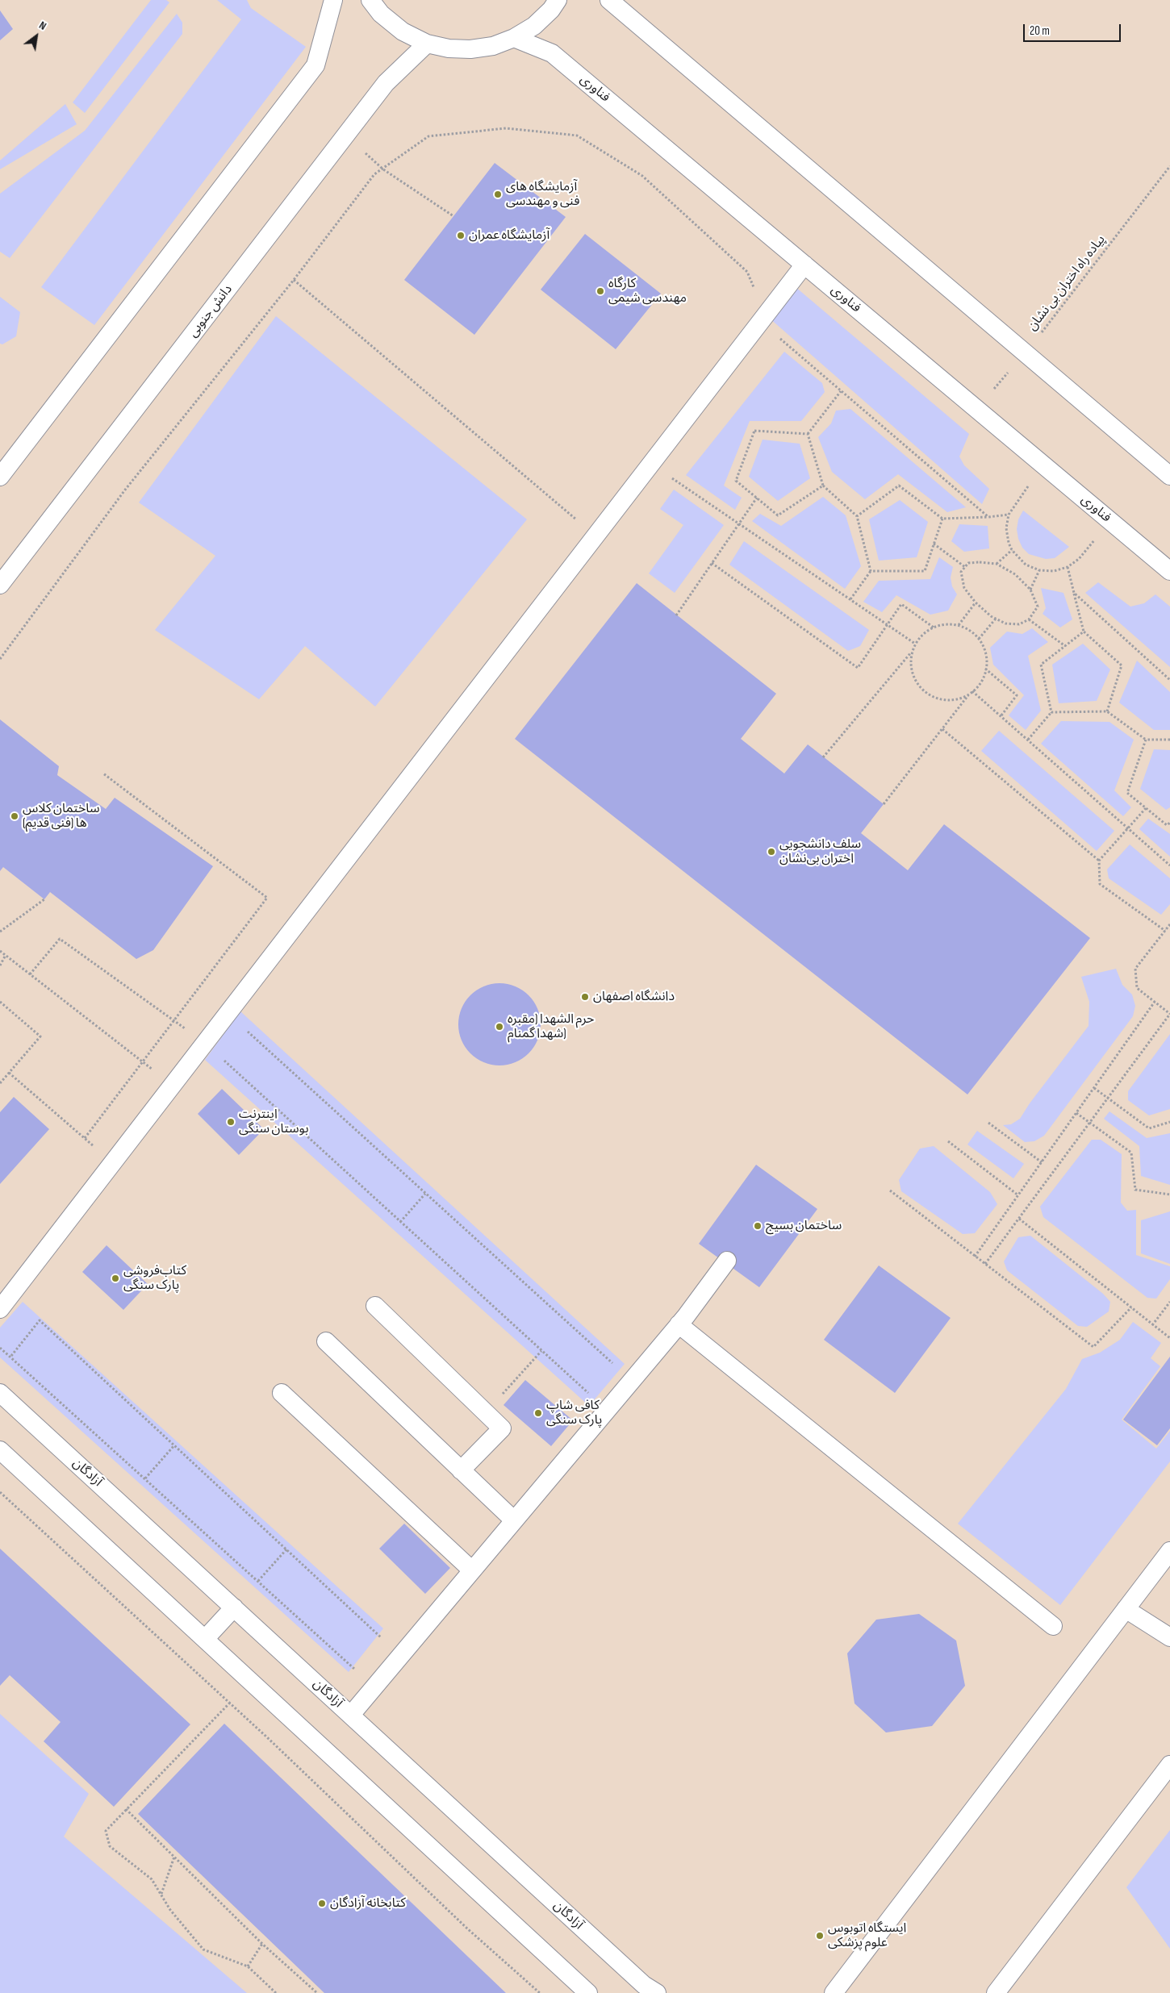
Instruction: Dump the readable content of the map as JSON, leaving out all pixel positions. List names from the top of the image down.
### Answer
{
  "streets": {
    "lane": ["فناوری", "دانش جنوبی", "آزادگان"],
    "path": ["پیاده راه اختران بی نشان"]
  },
  "crossings": [
    ["فناوری", "پیاده راه اختران بی نشان"]
  ],
  "places": [
    "آزمایشگاه های فنی و مهندسی",
    "آزمایشگاه عمران",
    "کارگاه مهندسی شیمی",
    "ساختمان کلاس ها (فنی قدیم)",
    "سلف دانشجویی اختران بی‌نشان",
    "دانشگاه اصفهان",
    "حرم الشهدا (مقبره شهدا گمنام)",
    "اینترنت بوستان سنگی",
    "ساختمان بسیج",
    "کتاب‌فروشی پارک سنگی",
    "کافی شاپ پارک سنگی",
    "کتابخانه آزادگان",
    "ایستگاه اتوبوس علوم پزشکی"
  ],
  "scale_bar": "20 m",
  "north": "top right"
}
